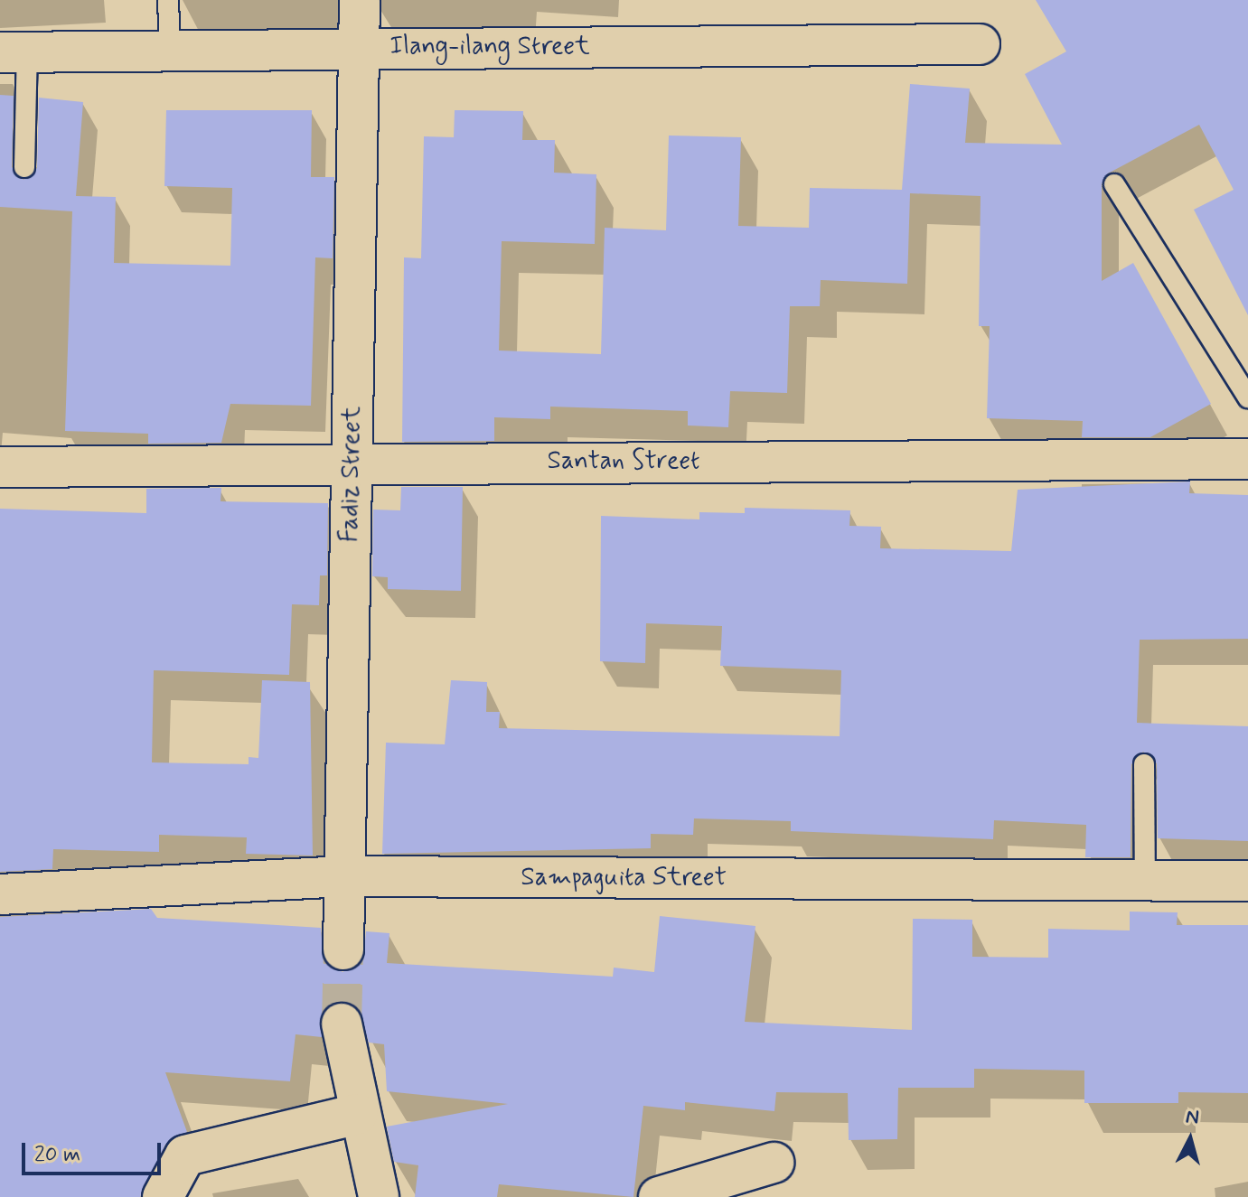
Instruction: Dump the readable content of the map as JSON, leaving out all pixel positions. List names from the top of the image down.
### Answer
{
  "streets": {
    "street": [
      "Ilang-ilang Street",
      "Santan Street",
      "Fadiz Street",
      "Sampaguita Street"
    ]
  },
  "crossings": [
    ["Ilang-ilang Street", "Fadiz Street"],
    ["Santan Street", "Fadiz Street"],
    ["Fadiz Street", "Sampaguita Street"]
  ],
  "scale_bar": "20 m",
  "north": "top"
}
